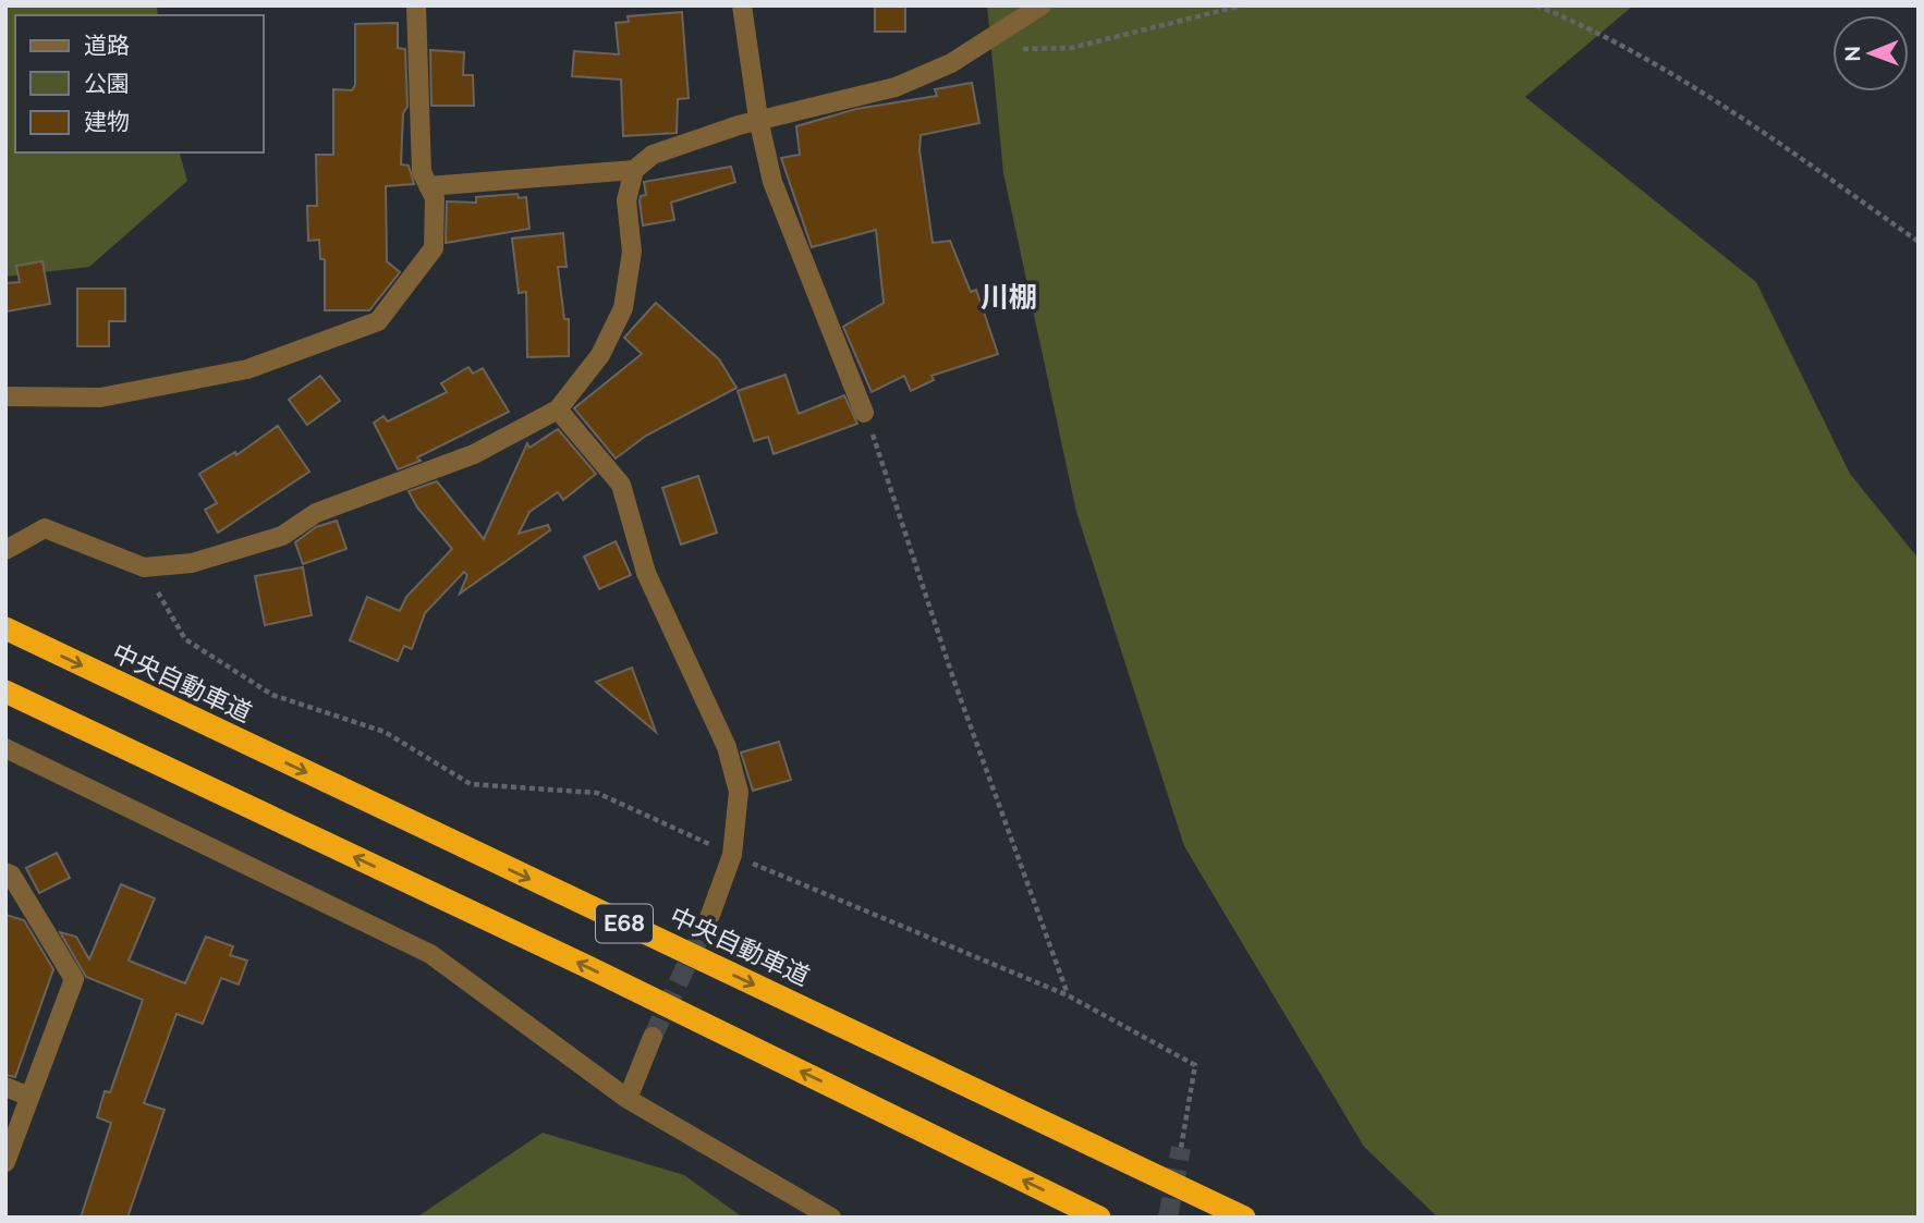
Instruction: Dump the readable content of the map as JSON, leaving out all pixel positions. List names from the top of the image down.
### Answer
{
  "streets": {
    "highway": ["中央自動車道", "E68"]
  },
  "districts": ["川棚"],
  "legend": ["道路", "公園", "建物"],
  "north": "left"
}
